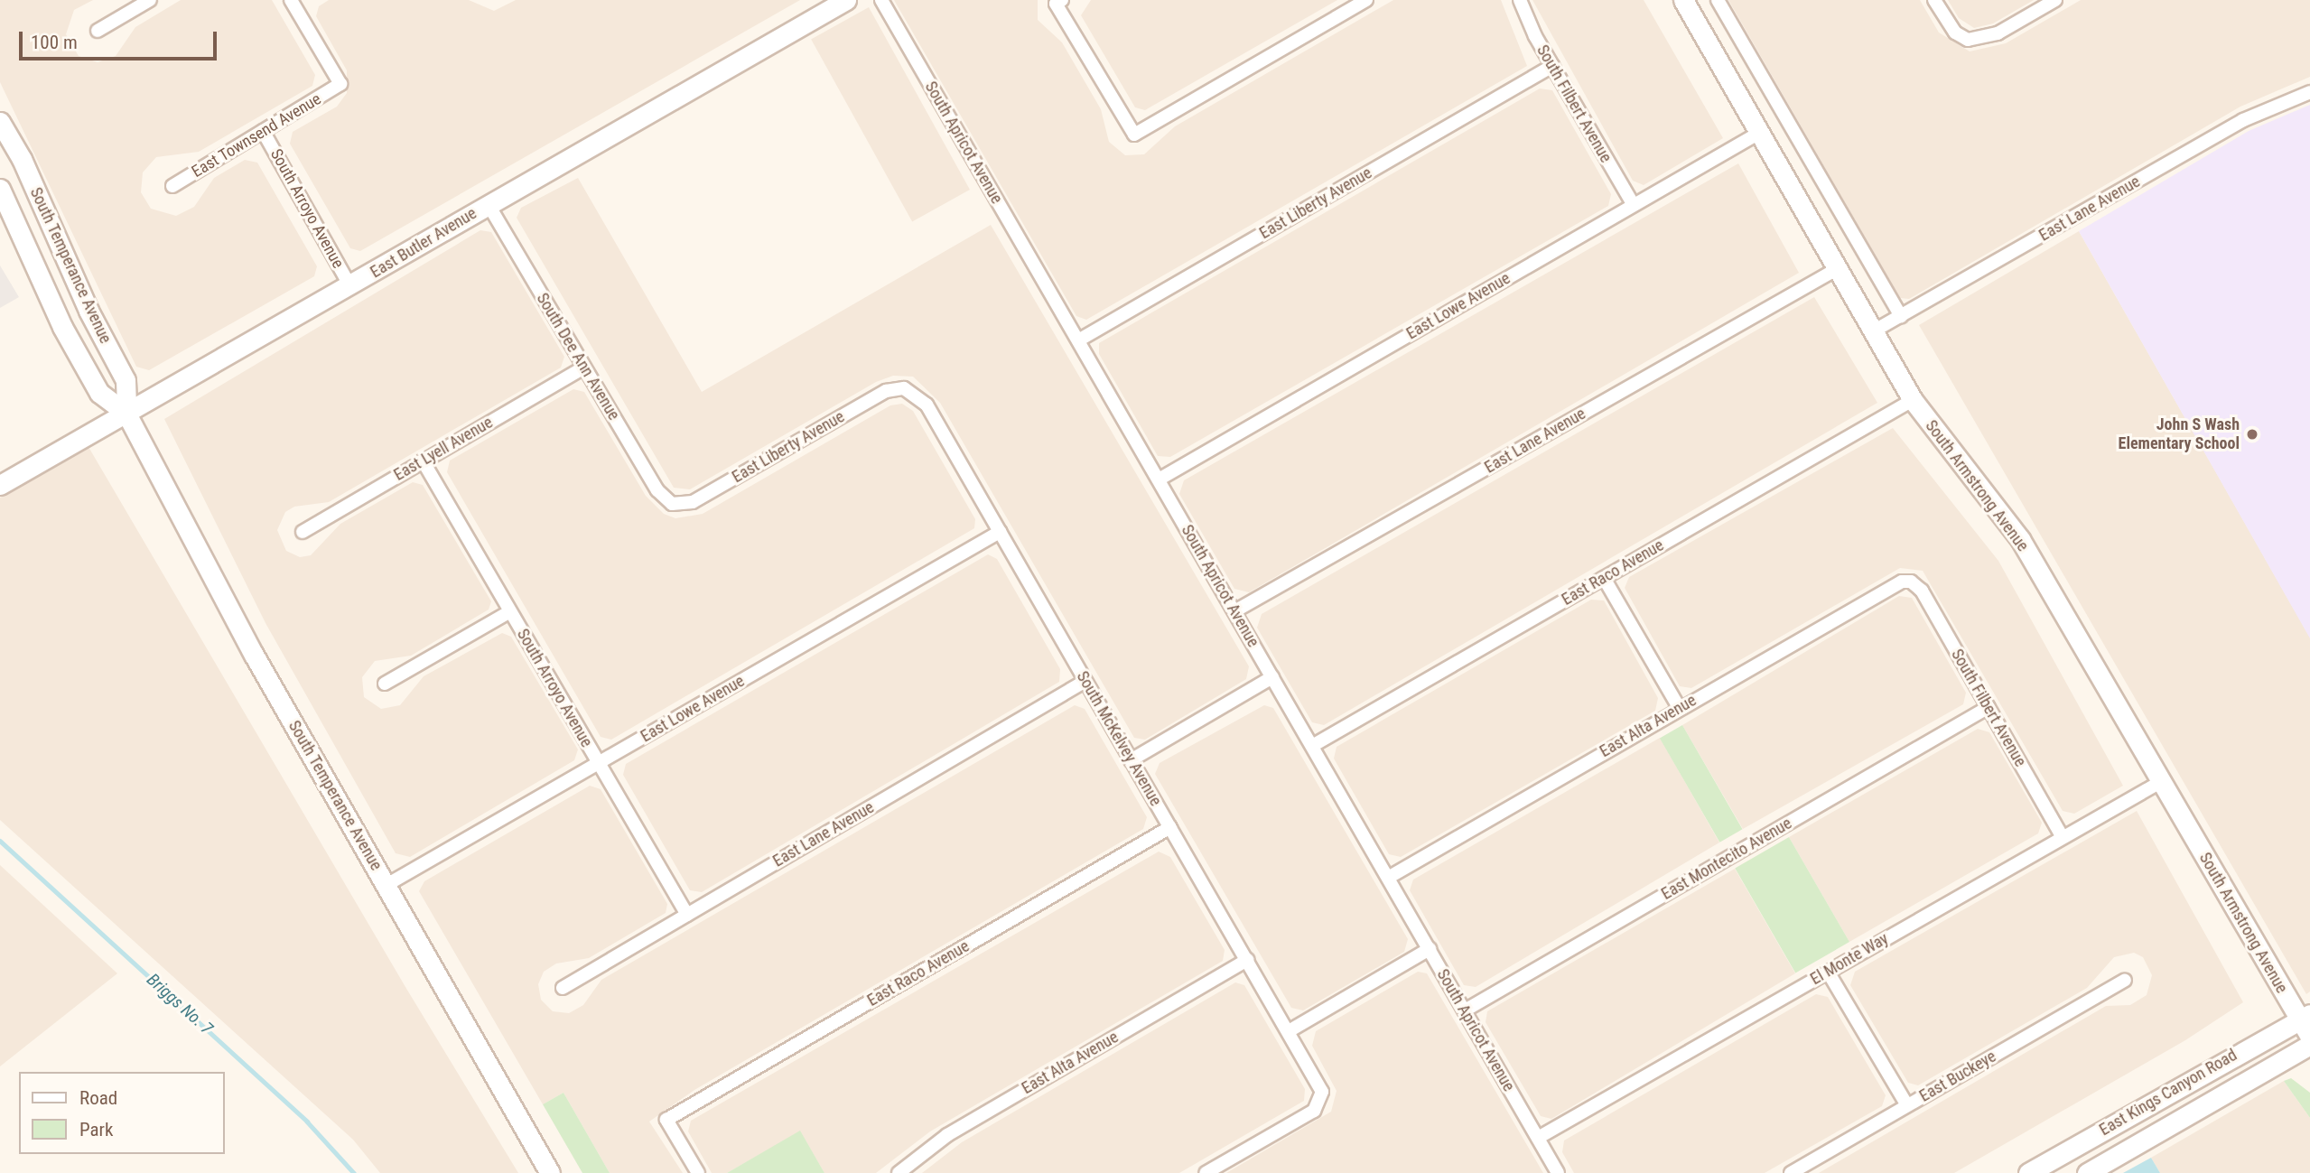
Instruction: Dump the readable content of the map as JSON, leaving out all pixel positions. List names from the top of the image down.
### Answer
{
  "streets": {
    "street": [
      "South Filbert Avenue",
      "East Townsend Avenue",
      "South Apricot Avenue",
      "East Liberty Avenue",
      "South Arroyo Avenue",
      "East Lane Avenue",
      "East Butler Avenue",
      "South Temperance Avenue",
      "East Lowe Avenue",
      "South Dee Ann Avenue",
      "East Lyell Avenue",
      "South Armstrong Avenue",
      "East Raco Avenue",
      "East Alta Avenue",
      "South McKelvey Avenue",
      "East Montecito Avenue",
      "El Monte Way",
      "East Buckeye",
      "East Kings Canyon Road"
    ]
  },
  "crossings": [
    ["South Filbert Avenue", "East Liberty Avenue"],
    ["South Filbert Avenue", "East Lowe Avenue"],
    ["South Filbert Avenue", "East Alta Avenue"],
    ["South Filbert Avenue", "East Montecito Avenue"],
    ["South Filbert Avenue", "El Monte Way"],
    ["East Townsend Avenue", "South Arroyo Avenue"],
    ["South Apricot Avenue", "East Liberty Avenue"],
    ["South Apricot Avenue", "East Lane Avenue"],
    ["South Apricot Avenue", "East Lowe Avenue"],
    ["South Apricot Avenue", "East Raco Avenue"],
    ["South Apricot Avenue", "East Alta Avenue"],
    ["South Apricot Avenue", "East Montecito Avenue"],
    ["South Apricot Avenue", "El Monte Way"],
    ["East Liberty Avenue", "South Dee Ann Avenue"],
    ["East Liberty Avenue", "South McKelvey Avenue"],
    ["South Arroyo Avenue", "East Lane Avenue"],
    ["South Arroyo Avenue", "East Butler Avenue"],
    ["South Arroyo Avenue", "East Lowe Avenue"],
    ["South Arroyo Avenue", "East Lyell Avenue"],
    ["East Lane Avenue", "South Armstrong Avenue"],
    ["East Lane Avenue", "South McKelvey Avenue"],
    ["East Butler Avenue", "South Temperance Avenue"],
    ["East Butler Avenue", "South Dee Ann Avenue"],
    ["South Temperance Avenue", "East Lowe Avenue"],
    ["East Lowe Avenue", "South Armstrong Avenue"],
    ["East Lowe Avenue", "South McKelvey Avenue"],
    ["South Dee Ann Avenue", "East Lyell Avenue"],
    ["South Armstrong Avenue", "East Raco Avenue"],
    ["South Armstrong Avenue", "El Monte Way"],
    ["South Armstrong Avenue", "East Kings Canyon Road"],
    ["East Raco Avenue", "South McKelvey Avenue"],
    ["East Alta Avenue", "South McKelvey Avenue"]
  ],
  "water": ["Briggs No. 7"],
  "places": ["John S Wash Elementary School"],
  "legend": ["Road", "Park"],
  "scale_bar": "100 m"
}
